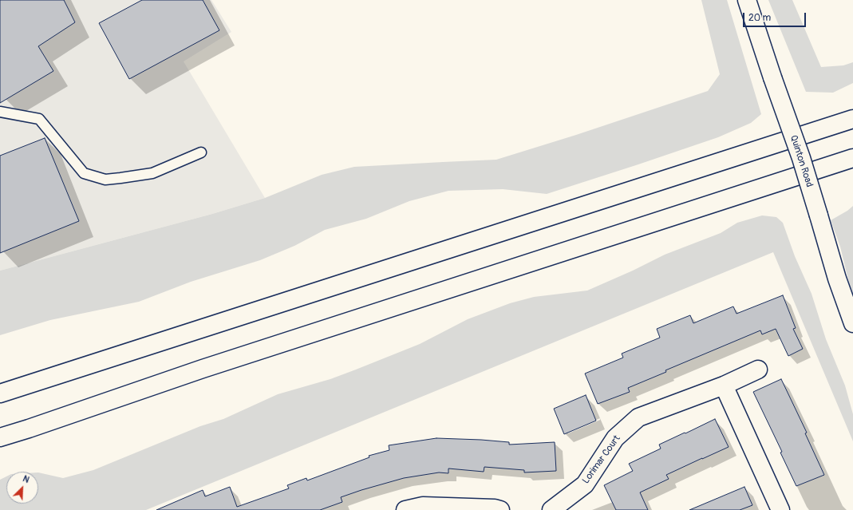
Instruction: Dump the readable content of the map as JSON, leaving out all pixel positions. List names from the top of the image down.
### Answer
{
  "streets": {
    "main road": ["Quinton Road", "Lorimar Court"]
  },
  "scale_bar": "20 m",
  "north": "top right"
}
